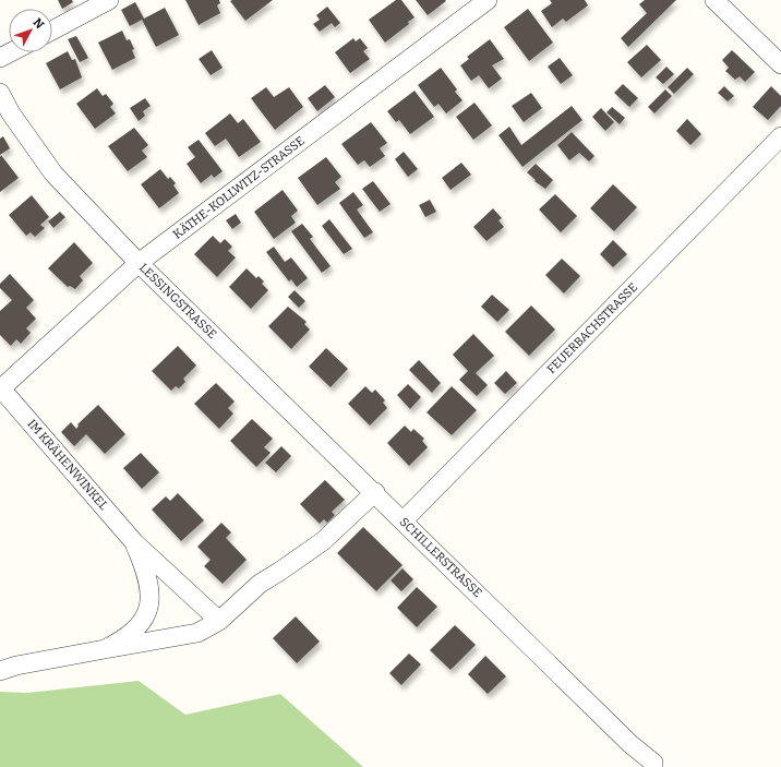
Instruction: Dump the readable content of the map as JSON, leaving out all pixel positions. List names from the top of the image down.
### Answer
{
  "streets": {
    "street": [
      "KÄTHE-KOLLWITZ-STRASSE",
      "LESSINGSTRASSE",
      "FEUERBACHSTRASSE",
      "IM KRÄHENWINKEL",
      "SCHILLERSTRASSE"
    ]
  },
  "crossings": [
    ["KÄTHE-KOLLWITZ-STRASSE", "LESSINGSTRASSE"],
    ["KÄTHE-KOLLWITZ-STRASSE", "IM KRÄHENWINKEL"],
    ["LESSINGSTRASSE", "SCHILLERSTRASSE"],
    ["FEUERBACHSTRASSE", "SCHILLERSTRASSE"]
  ],
  "north": "top right"
}
